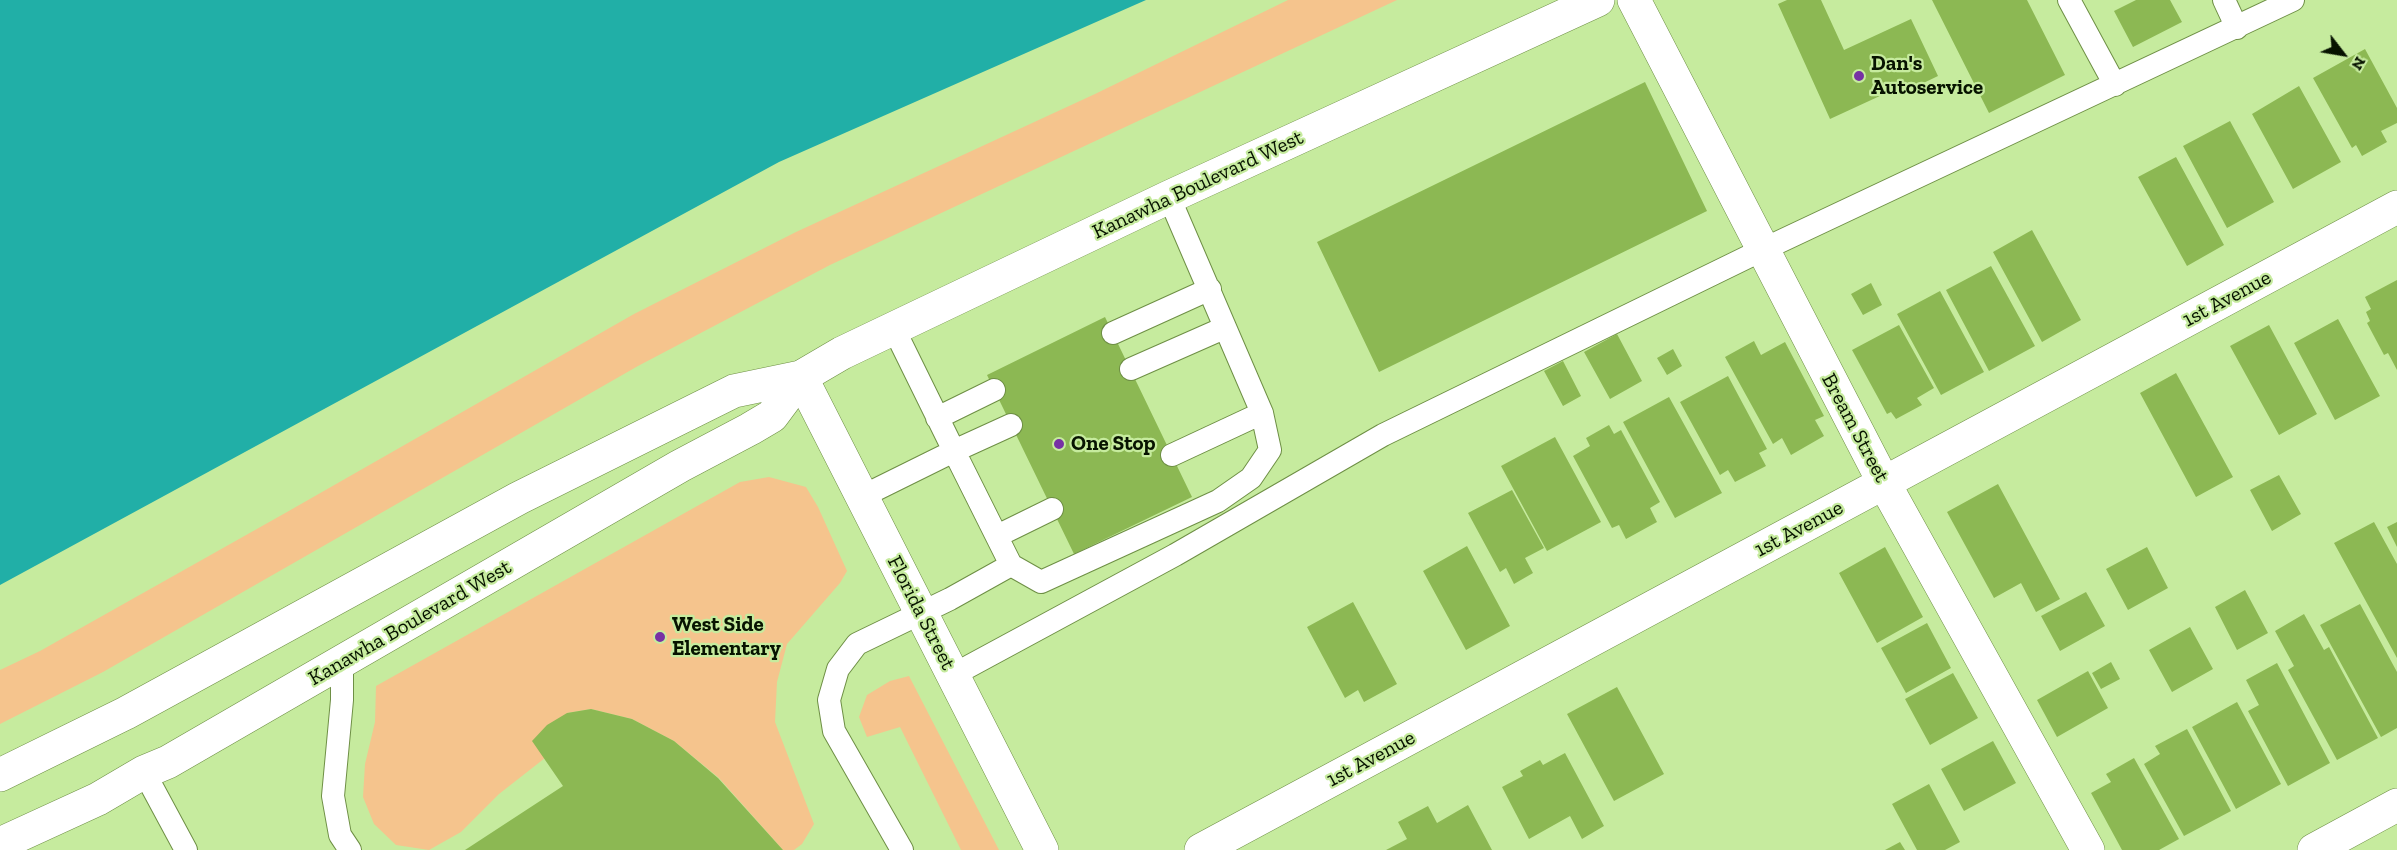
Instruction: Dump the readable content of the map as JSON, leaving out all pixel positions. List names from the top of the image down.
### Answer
{
  "streets": {
    "street": [
      "Kanawha Boulevard West",
      "1st Avenue",
      "Bream Street",
      "Florida Street"
    ]
  },
  "crossings": [
    ["Kanawha Boulevard West", "Florida Street"],
    ["1st Avenue", "Bream Street"]
  ],
  "places": ["Dan's Autoservice", "One Stop", "West Side Elementary"],
  "north": "bottom right"
}
